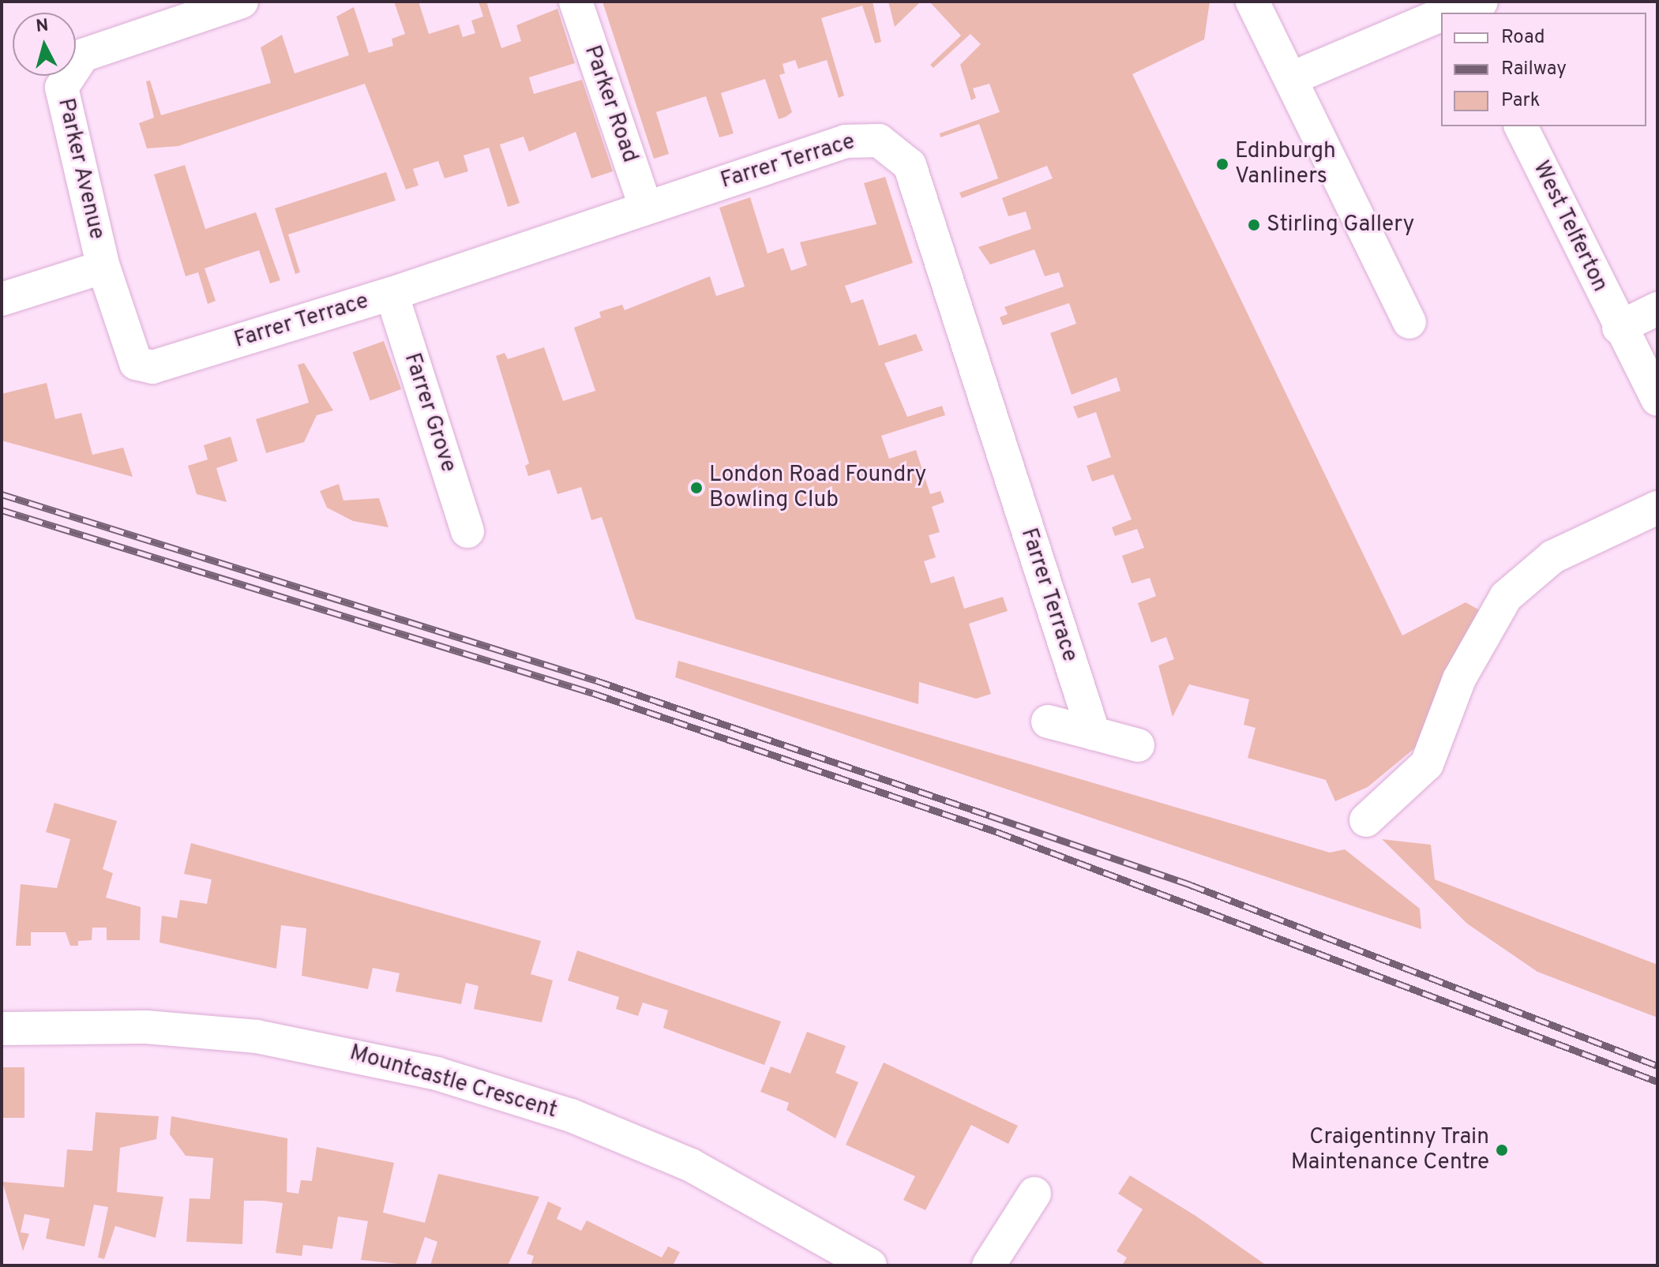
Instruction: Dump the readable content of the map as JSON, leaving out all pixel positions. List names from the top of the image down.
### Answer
{
  "streets": {
    "street": [
      "Parker Road",
      "Farrer Terrace",
      "Parker Avenue",
      "West Telferton",
      "Farrer Grove",
      "Mountcastle Crescent"
    ]
  },
  "crossings": [
    ["Parker Road", "Farrer Terrace"],
    ["Farrer Terrace", "Parker Avenue"],
    ["Farrer Terrace", "Farrer Grove"]
  ],
  "places": [
    "Edinburgh Vanliners",
    "Stirling Gallery",
    "London Road Foundry Bowling Club",
    "Craigentinny Train Maintenance Centre"
  ],
  "legend": ["Road", "Railway", "Park"],
  "north": "top"
}
